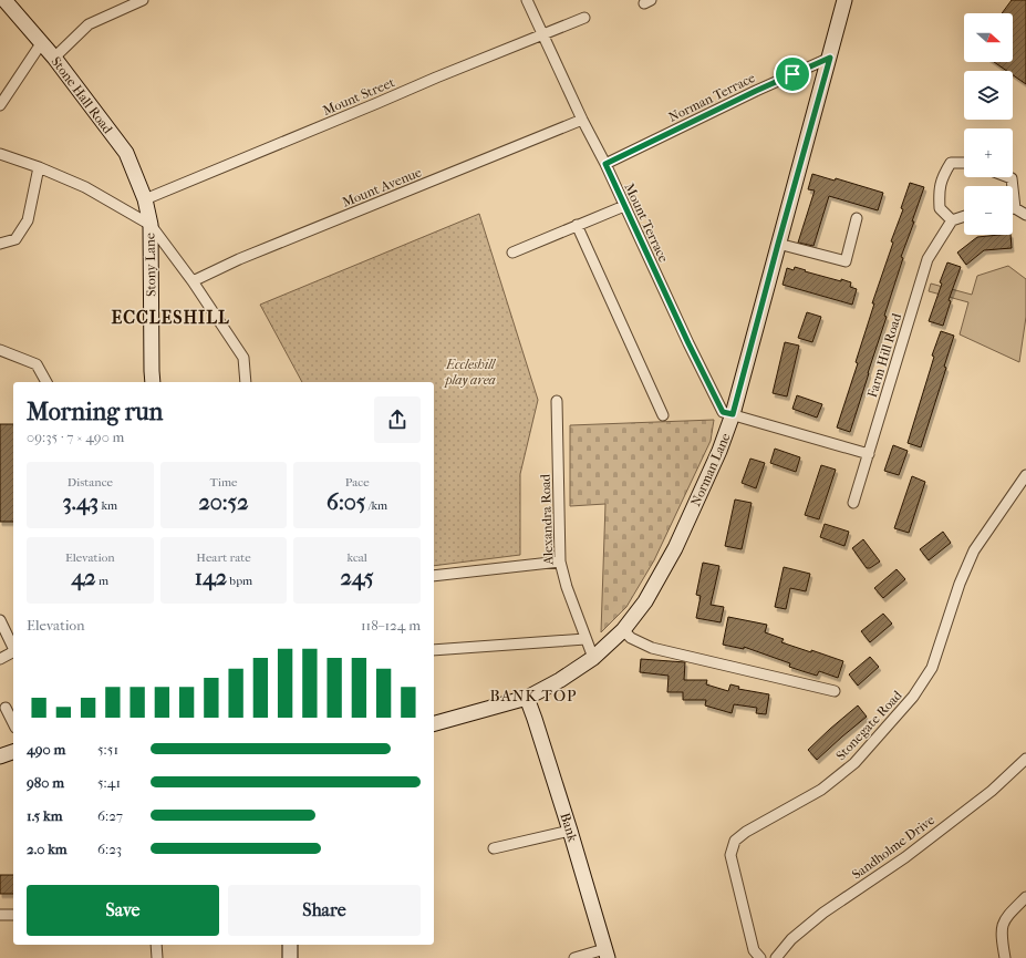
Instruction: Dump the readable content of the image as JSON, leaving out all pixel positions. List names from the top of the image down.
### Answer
{
  "streets": {
    "street": [
      "Stone Hall Road",
      "Mount Street",
      "Norman Terrace",
      "Mount Avenue",
      "Mount Terrace",
      "Stony Lane",
      "Farm Hill Road",
      "Norman Lane",
      "Alexandra Road",
      "Stonegate Road",
      "Bank",
      "Sandholme Drive"
    ]
  },
  "crossings": [
    ["Stone Hall Road", "Mount Street"],
    ["Stone Hall Road", "Stony Lane"],
    ["Mount Street", "Mount Terrace"],
    ["Mount Street", "Stony Lane"],
    ["Norman Terrace", "Mount Terrace"],
    ["Norman Terrace", "Norman Lane"],
    ["Mount Avenue", "Mount Terrace"],
    ["Mount Terrace", "Norman Lane"],
    ["Norman Lane", "Alexandra Road"],
    ["Norman Lane", "Bank"]
  ],
  "districts": ["ECCLESHILL", "BANK TOP"],
  "parks": ["Eccleshill play area"],
  "north": "right",
  "page": {
    "map_buttons": ["+", "−"],
    "heading": ["Morning run", "09:35 · 7 × 490 m"],
    "stats": [
      ["Distance", "3.43 km"],
      ["Time", "20:52"],
      ["Pace", "6:05 /km"],
      ["Elevation", "42 m"],
      ["Heart rate", "142 bpm"],
      ["kcal", "245"]
    ],
    "chart": ["Elevation", "118–124 m"],
    "list": [
      {
        "name": "490 m",
        "note": "5:51"
      },
      {
        "name": "980 m",
        "note": "5:41"
      },
      {
        "name": "1.5 km",
        "note": "6:27"
      },
      {
        "name": "2.0 km",
        "note": "6:23"
      }
    ],
    "buttons": ["Save", "Share"]
  }
}
